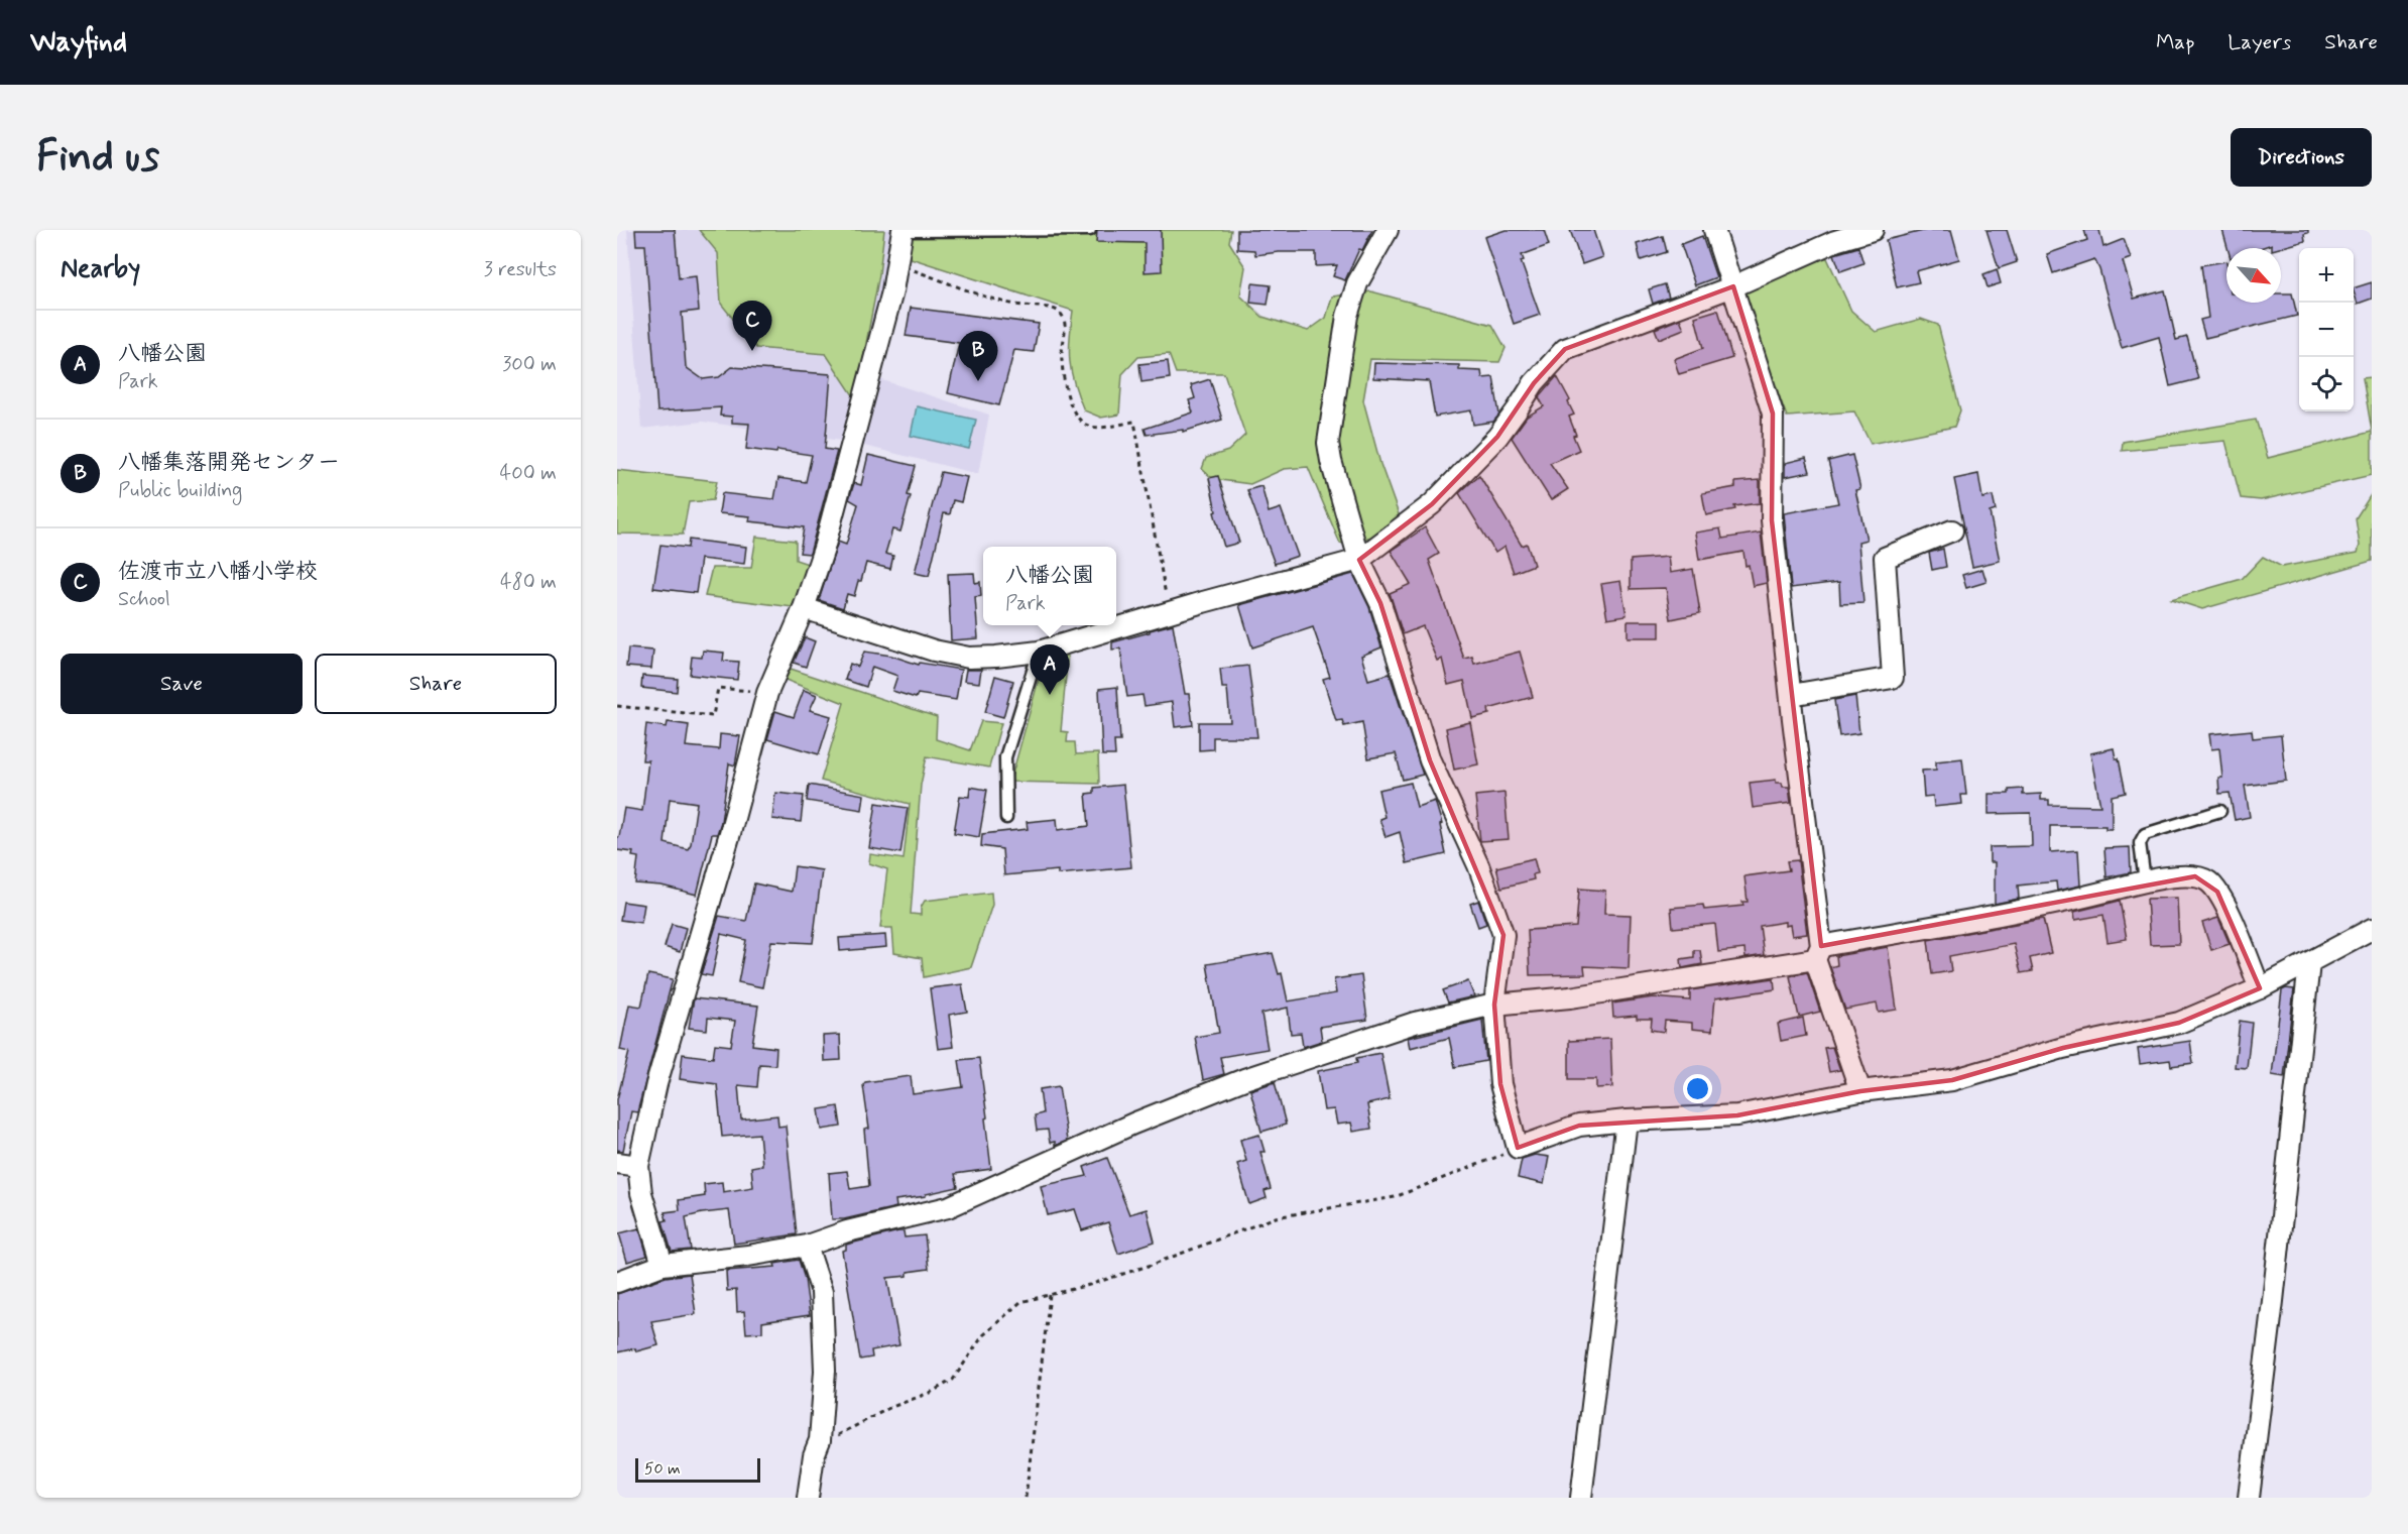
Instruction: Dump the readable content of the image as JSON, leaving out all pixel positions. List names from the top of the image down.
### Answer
{
  "scale_bar": "50 m",
  "north": "bottom right",
  "page": {
    "header": "Wayfind",
    "nav": ["Map", "Layers", "Share"],
    "buttons": [
      "Directions",
      ["Save", "Share"]
    ],
    "title": "Find us",
    "heading": ["Nearby", "3 results"],
    "map_buttons": ["+", "−"],
    "pins": ["C", "B", "A"],
    "list": [
      {
        "mark": "A",
        "name": "八幡公園",
        "note": "Park",
        "value": "300 m"
      },
      {
        "mark": "B",
        "name": "八幡集落開発センター",
        "note": "Public building",
        "value": "400 m"
      },
      {
        "mark": "C",
        "name": "佐渡市立八幡小学校",
        "note": "School",
        "value": "480 m"
      }
    ],
    "popup": ["八幡公園", "Park"],
    "scale": "50 m"
  }
}
